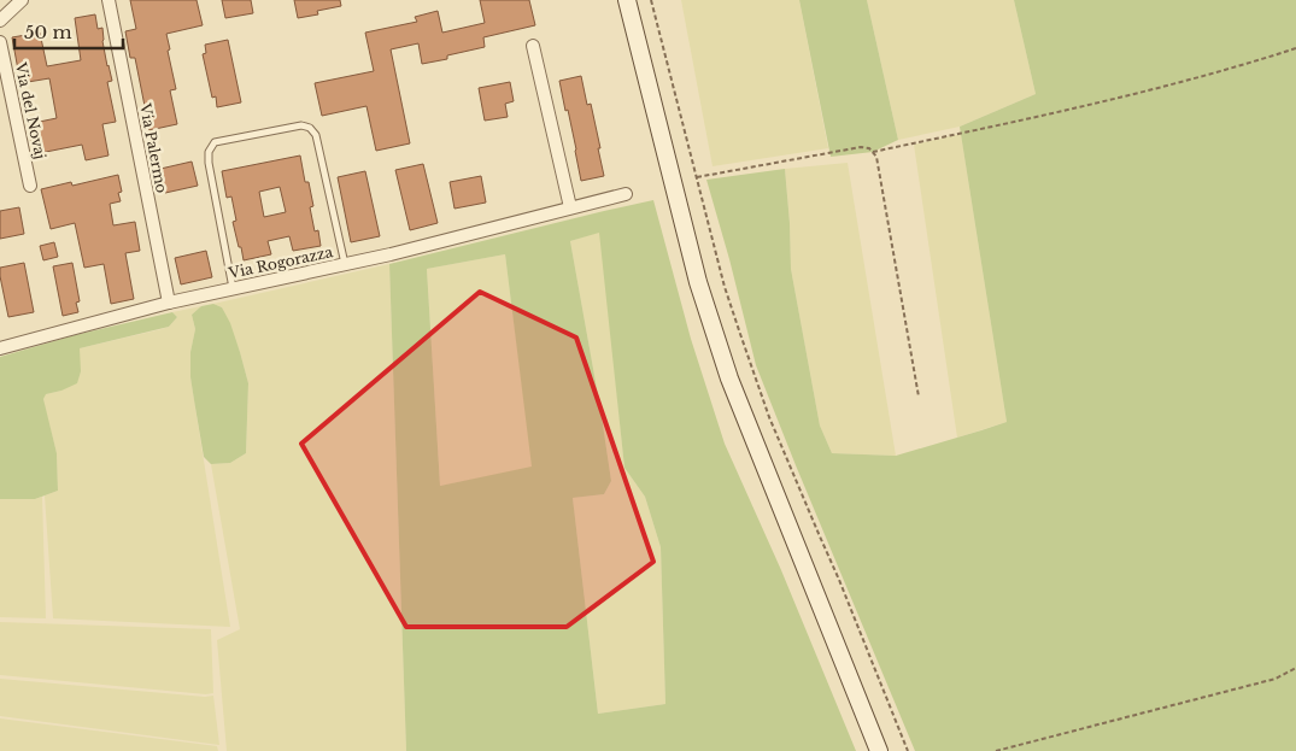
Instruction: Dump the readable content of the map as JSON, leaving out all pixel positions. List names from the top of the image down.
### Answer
{
  "streets": {
    "street": ["Via del Novaj", "Via Palermo", "Via Rogorazza"]
  },
  "crossings": [
    ["Via Palermo", "Via Rogorazza"]
  ],
  "scale_bar": "50 m"
}
